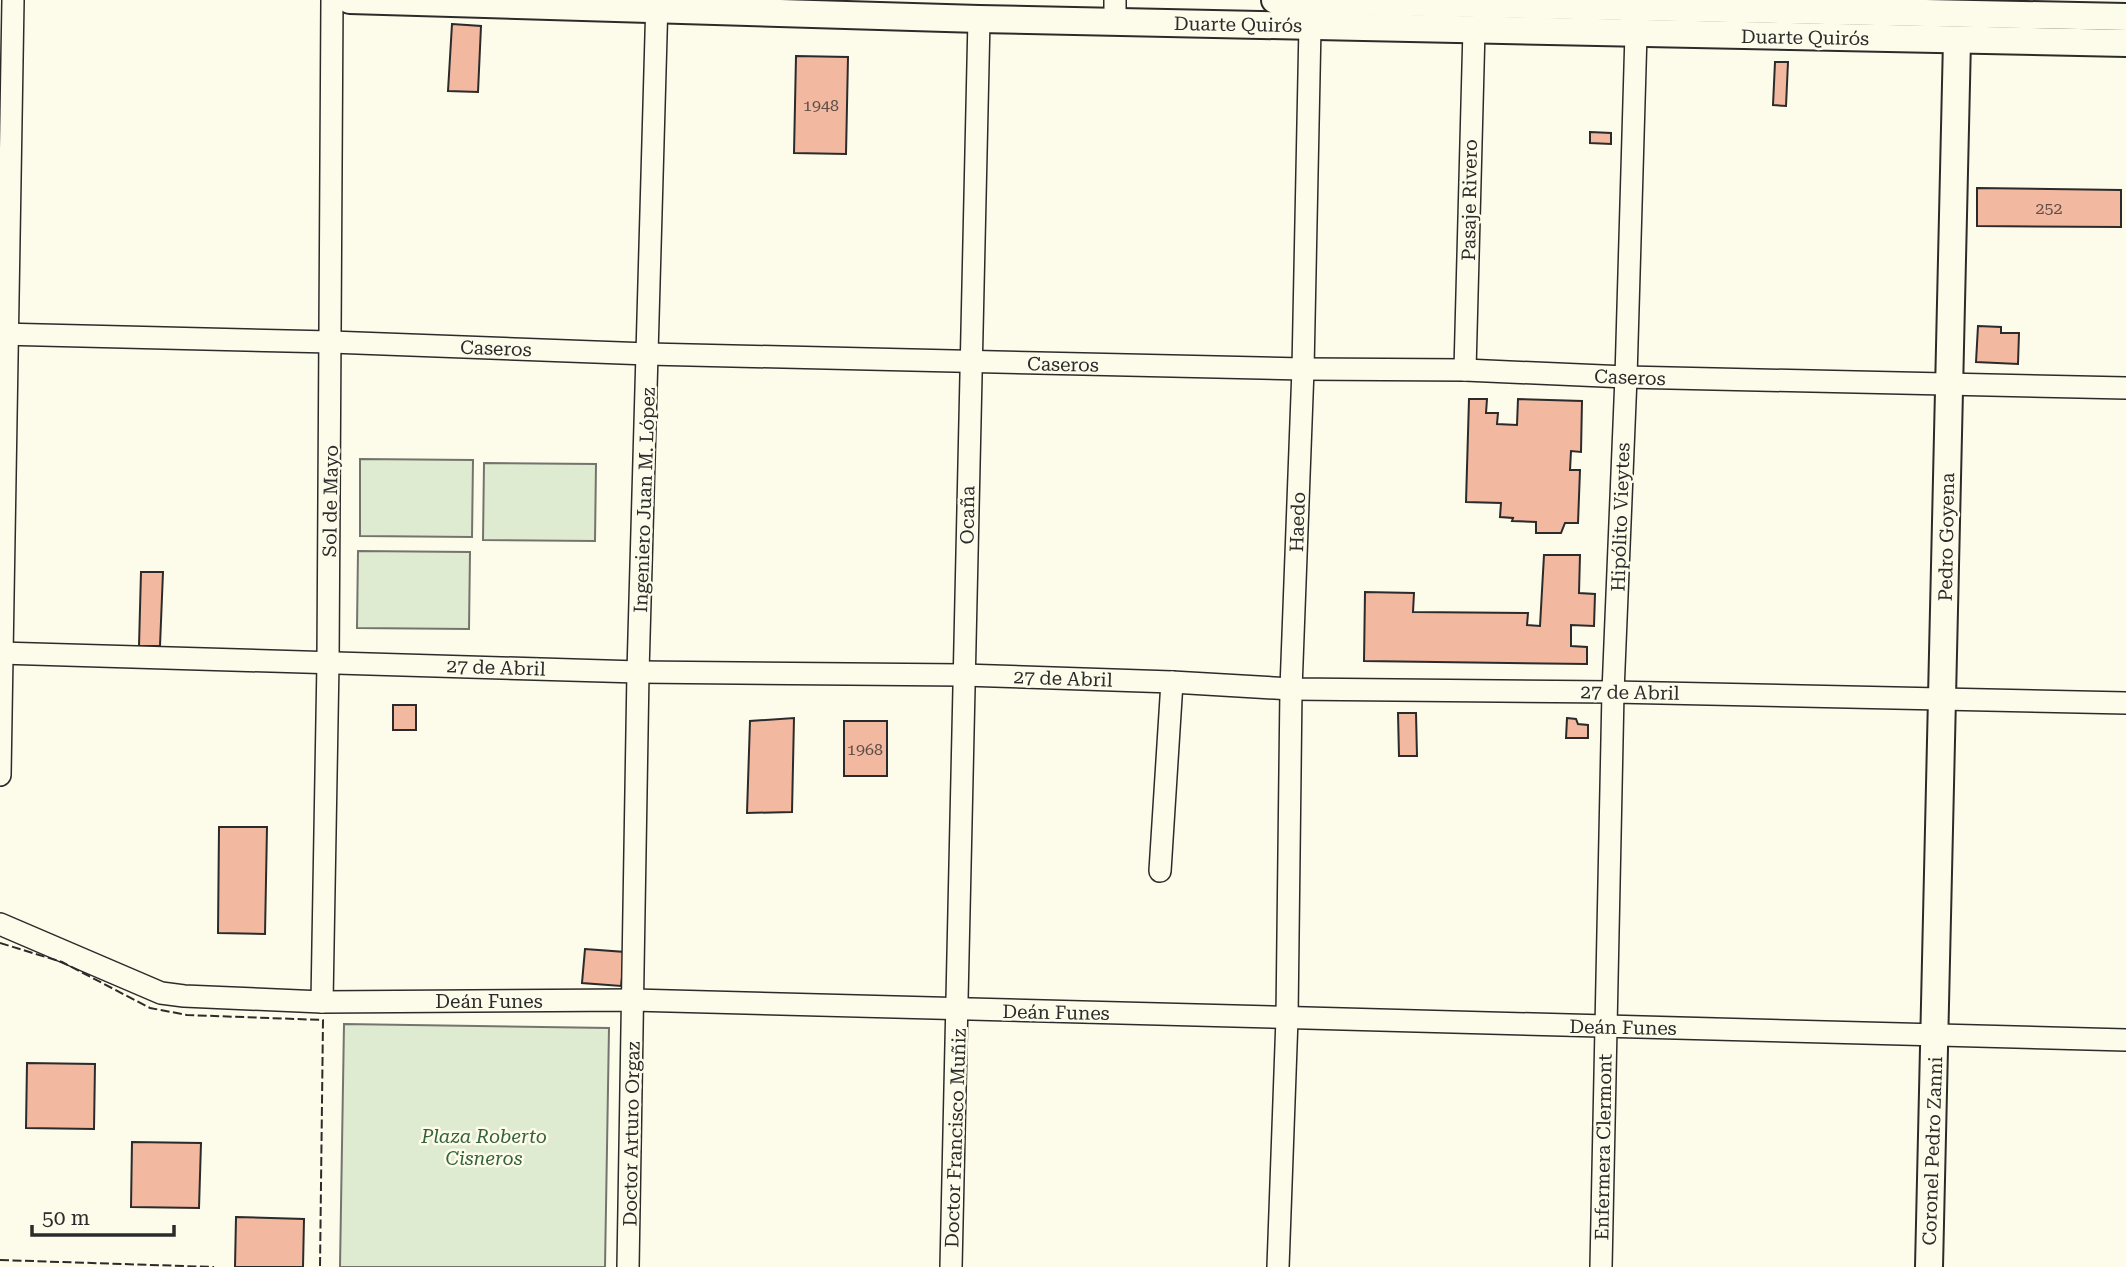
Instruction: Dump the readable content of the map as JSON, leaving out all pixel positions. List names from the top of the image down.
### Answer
{
  "streets": {
    "main road": ["Duarte Quirós", "Pedro Goyena", "Coronel Pedro Zanni"],
    "street": [
      "Pasaje Rivero",
      "Caseros",
      "Ingeniero Juan M. López",
      "Sol de Mayo",
      "Ocaña",
      "Hipólito Vieytes",
      "Haedo",
      "27 de Abril",
      "Deán Funes",
      "Doctor Arturo Orgaz",
      "Doctor Francisco Muñiz",
      "Enfermera Clermont"
    ]
  },
  "crossings": [
    ["Duarte Quirós", "Pasaje Rivero"],
    ["Duarte Quirós", "Ingeniero Juan M. López"],
    ["Duarte Quirós", "Ocaña"],
    ["Duarte Quirós", "Hipólito Vieytes"],
    ["Duarte Quirós", "Haedo"],
    ["Duarte Quirós", "Pedro Goyena"],
    ["Pasaje Rivero", "Caseros"],
    ["Caseros", "Ingeniero Juan M. López"],
    ["Caseros", "Sol de Mayo"],
    ["Caseros", "Ocaña"],
    ["Caseros", "Hipólito Vieytes"],
    ["Caseros", "Haedo"],
    ["Caseros", "Pedro Goyena"],
    ["Ingeniero Juan M. López", "27 de Abril"],
    ["Ingeniero Juan M. López", "Deán Funes"],
    ["Ingeniero Juan M. López", "Doctor Arturo Orgaz"],
    ["Sol de Mayo", "27 de Abril"],
    ["Sol de Mayo", "Deán Funes"],
    ["Ocaña", "27 de Abril"],
    ["Ocaña", "Deán Funes"],
    ["Ocaña", "Doctor Francisco Muñiz"],
    ["Hipólito Vieytes", "27 de Abril"],
    ["Hipólito Vieytes", "Deán Funes"],
    ["Hipólito Vieytes", "Enfermera Clermont"],
    ["Haedo", "27 de Abril"],
    ["Haedo", "Deán Funes"],
    ["Pedro Goyena", "27 de Abril"],
    ["Pedro Goyena", "Deán Funes"],
    ["Pedro Goyena", "Coronel Pedro Zanni"],
    ["Deán Funes", "Doctor Arturo Orgaz"],
    ["Deán Funes", "Doctor Francisco Muñiz"],
    ["Deán Funes", "Enfermera Clermont"],
    ["Deán Funes", "Coronel Pedro Zanni"]
  ],
  "parks": ["Plaza Roberto Cisneros"],
  "house_numbers": ["1948", "252", "1968"],
  "scale_bar": "50 m"
}
